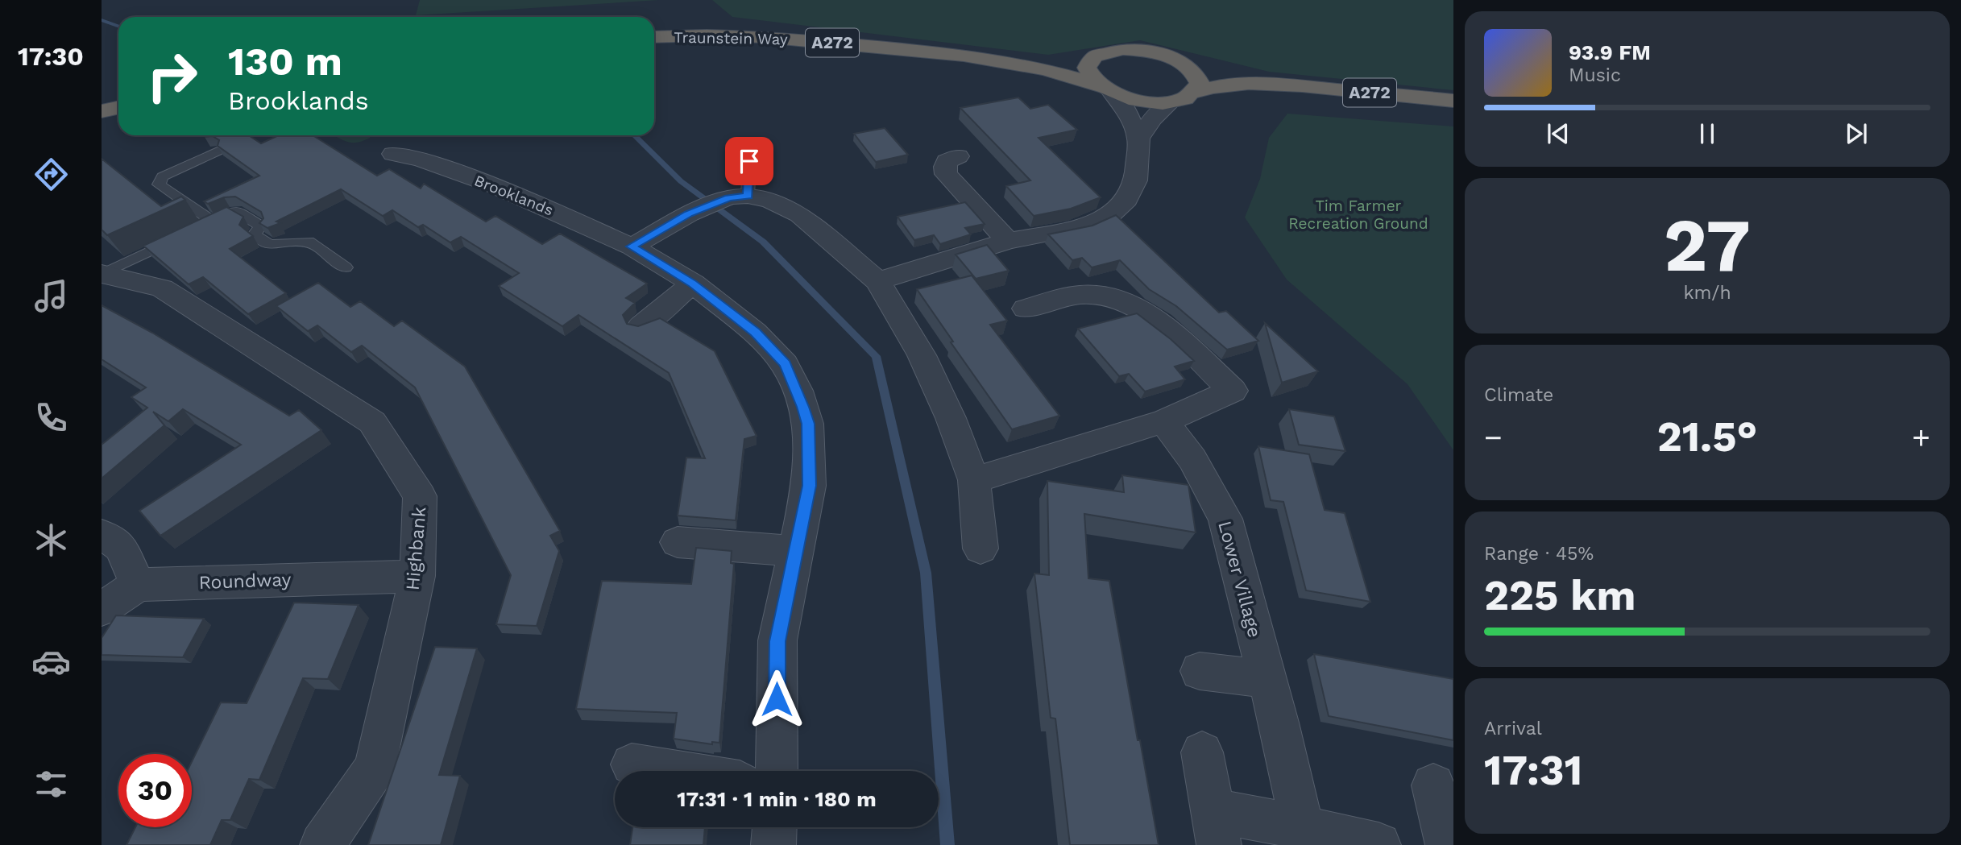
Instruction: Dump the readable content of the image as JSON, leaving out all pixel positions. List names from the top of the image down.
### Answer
{
  "streets": {
    "highway": ["Traunstein Way", "A272"],
    "street": [
      "Brooklands",
      "Highbank",
      "Lower Village",
      "Roundway"
    ]
  },
  "crossings": [
    ["Traunstein Way", "A272"],
    ["Highbank", "Roundway"]
  ],
  "parks": ["Tim Farmer Recreation Ground"],
  "page": {
    "tabs": "17:30",
    "turn": ["130 m", "Brooklands"],
    "song": ["93.9 FM", "Music"],
    "tile": [
      ["27", "km/h"],
      "Climate",
      ["Range · 45%", "225 km"],
      ["Arrival", "17:31"]
    ],
    "heat": ["−", "21.5°", "+"],
    "limit": "30",
    "trip": "17:31 · 1 min · 180 m"
  }
}
